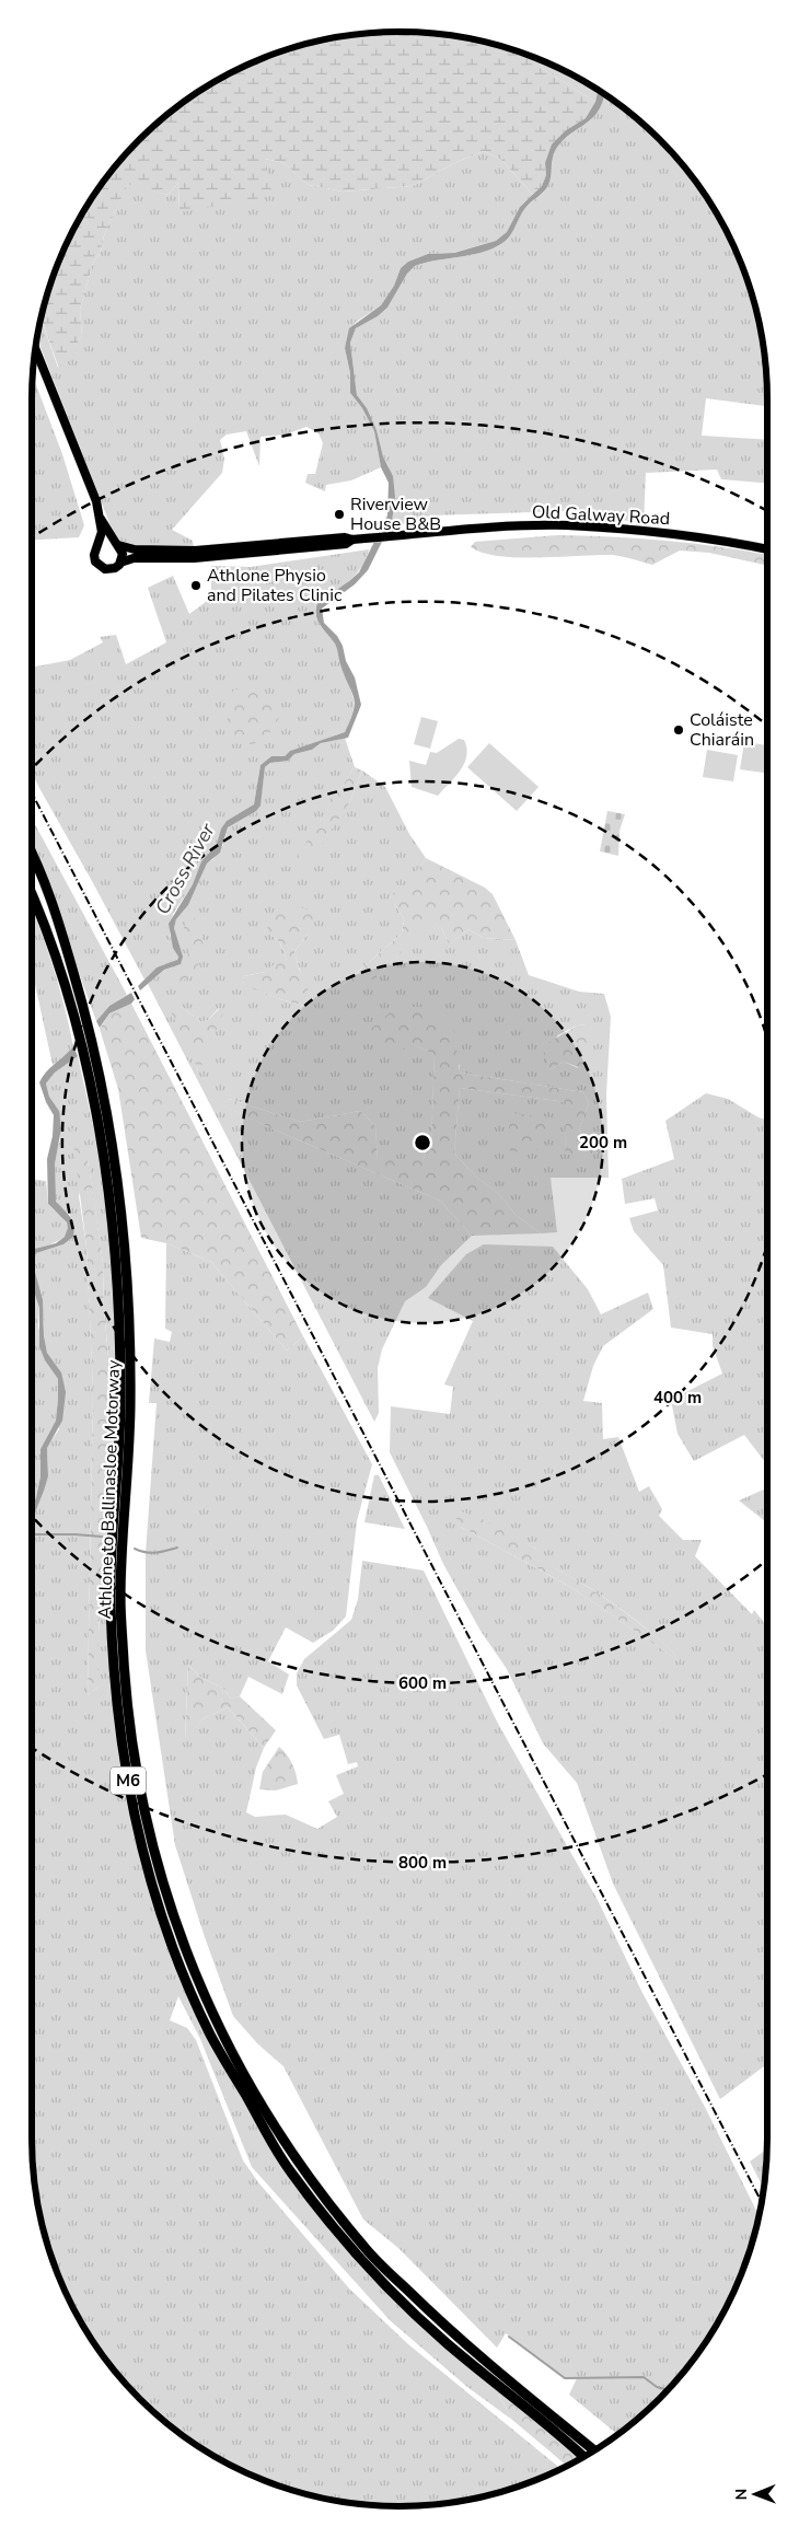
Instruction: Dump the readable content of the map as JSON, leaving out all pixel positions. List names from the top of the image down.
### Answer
{
  "streets": {
    "highway": ["Athlone to Ballinasloe Motorway", "M6"],
    "main road": ["Old Galway Road"]
  },
  "water": ["Cross River"],
  "places": ["Riverview House B&B", "Athlone Physio and Pilates Clinic", "Coláiste Chiaráin"],
  "north": "left",
  "rings": [
    "200 m",
    "400 m",
    "600 m",
    "800 m"
  ]
}
